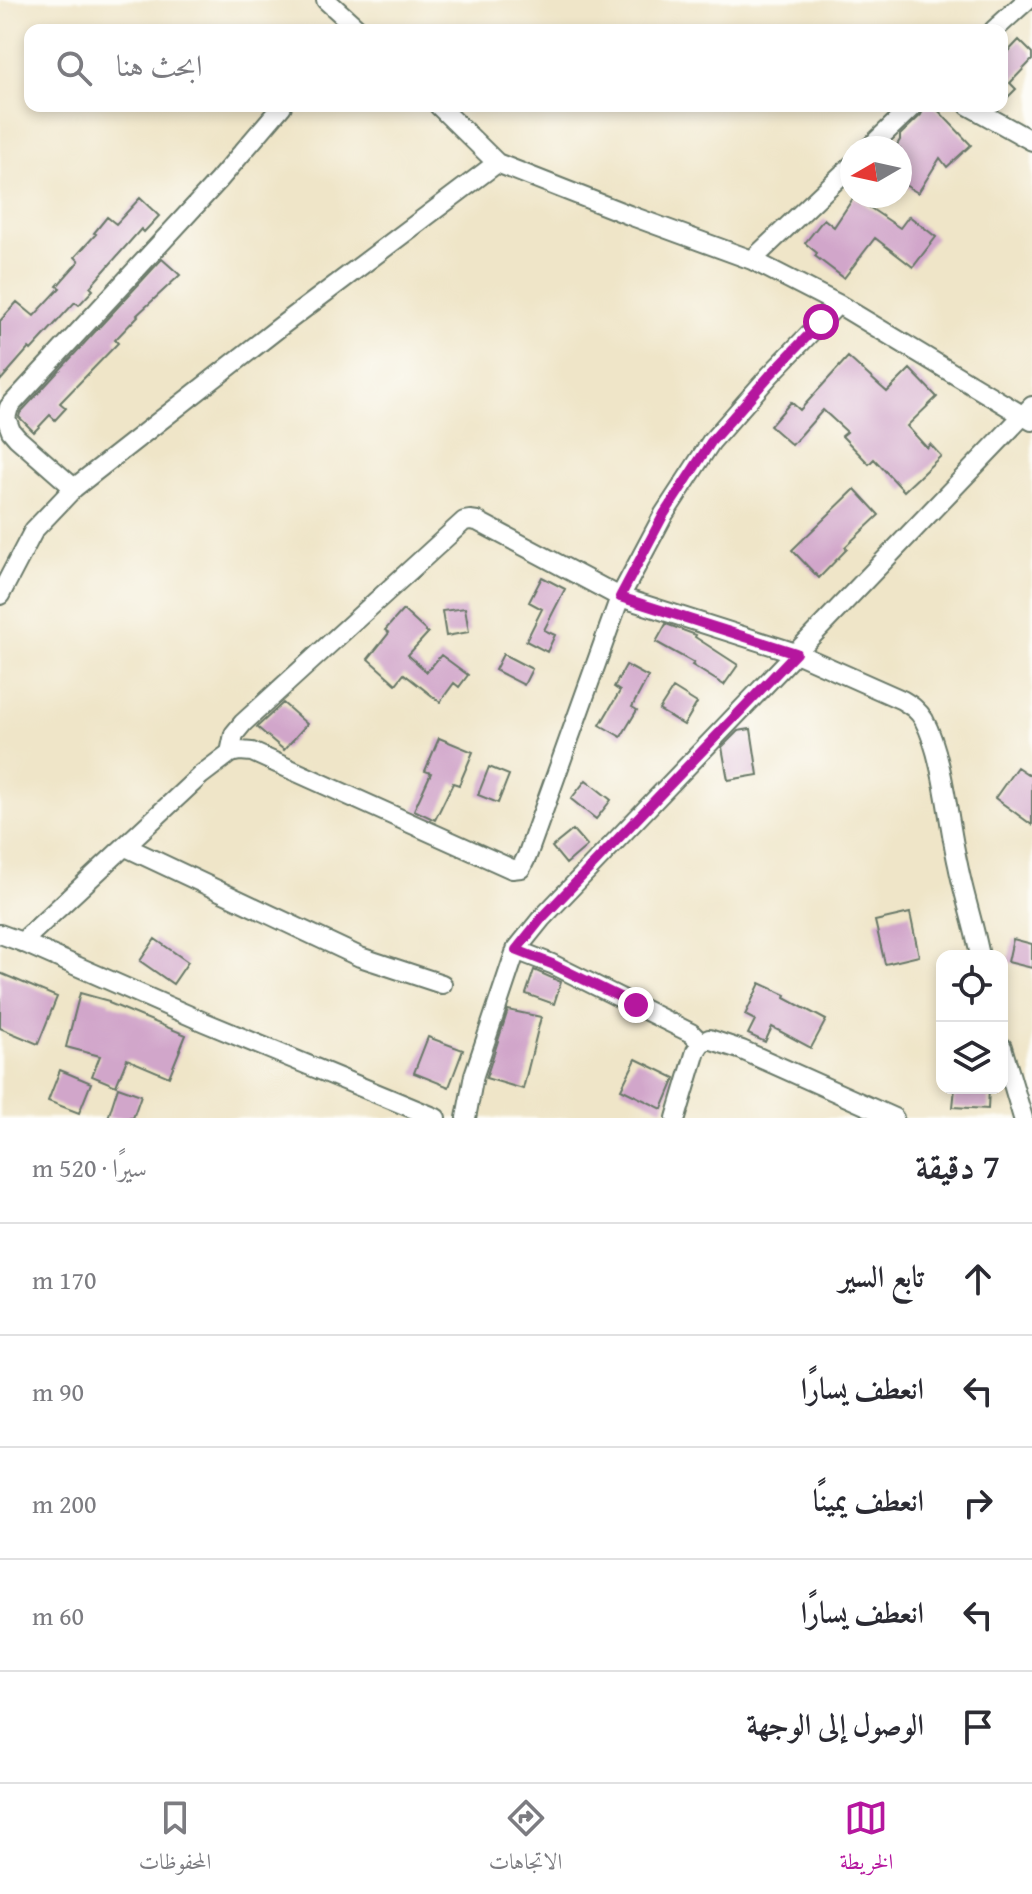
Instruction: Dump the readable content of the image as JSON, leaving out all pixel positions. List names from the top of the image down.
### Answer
{
  "north": "left",
  "page": {
    "search": "ابحث هنا",
    "heading": ["7 دقيقة", "سيرًا · 520 m"],
    "list": [
      ["تابع السير", "170 m"],
      ["انعطف يسارًا", "90 m"],
      ["انعطف يمينًا", "200 m"],
      ["انعطف يسارًا", "60 m"],
      "الوصول إلى الوجهة"
    ],
    "nav": ["الخريطة", "الاتجاهات", "المحفوظات"]
  }
}
